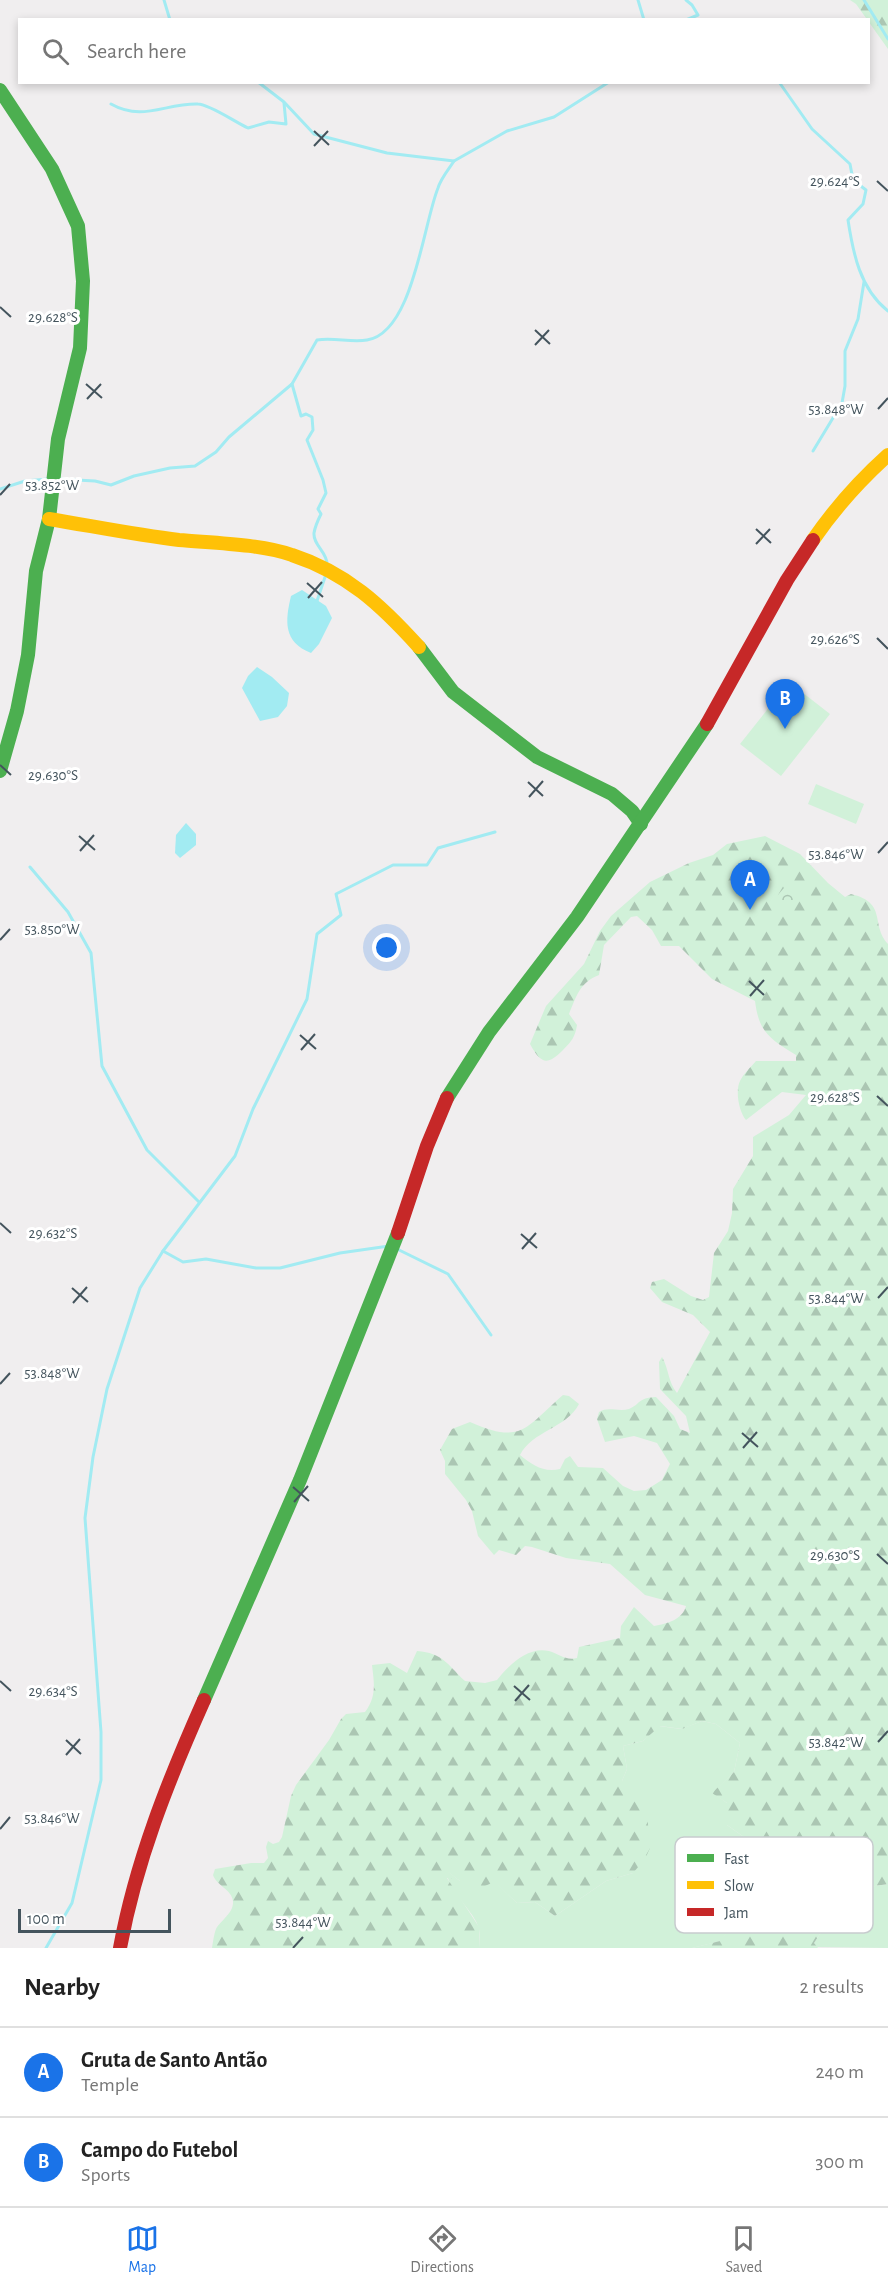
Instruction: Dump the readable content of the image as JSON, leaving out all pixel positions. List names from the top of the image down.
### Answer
{
  "legend": ["Fast", "Slow", "Jam"],
  "scale_bar": "100 m",
  "page": {
    "search": "Search here",
    "pins": ["B", "A"],
    "scale": "100 m",
    "heading": ["Nearby", "2 results"],
    "list": [
      {
        "mark": "A",
        "name": "Gruta de Santo Antão",
        "note": "Temple",
        "value": "240 m"
      },
      {
        "mark": "B",
        "name": "Campo do Futebol",
        "note": "Sports",
        "value": "300 m"
      }
    ],
    "nav": ["Map", "Directions", "Saved"]
  },
  "coordinates": [
    "29.624°S",
    "29.628°S",
    "53.848°W",
    "53.852°W",
    "29.626°S",
    "29.630°S",
    "53.846°W",
    "53.850°W",
    "29.632°S",
    "53.844°W",
    "29.634°S",
    "53.842°W"
  ]
}
